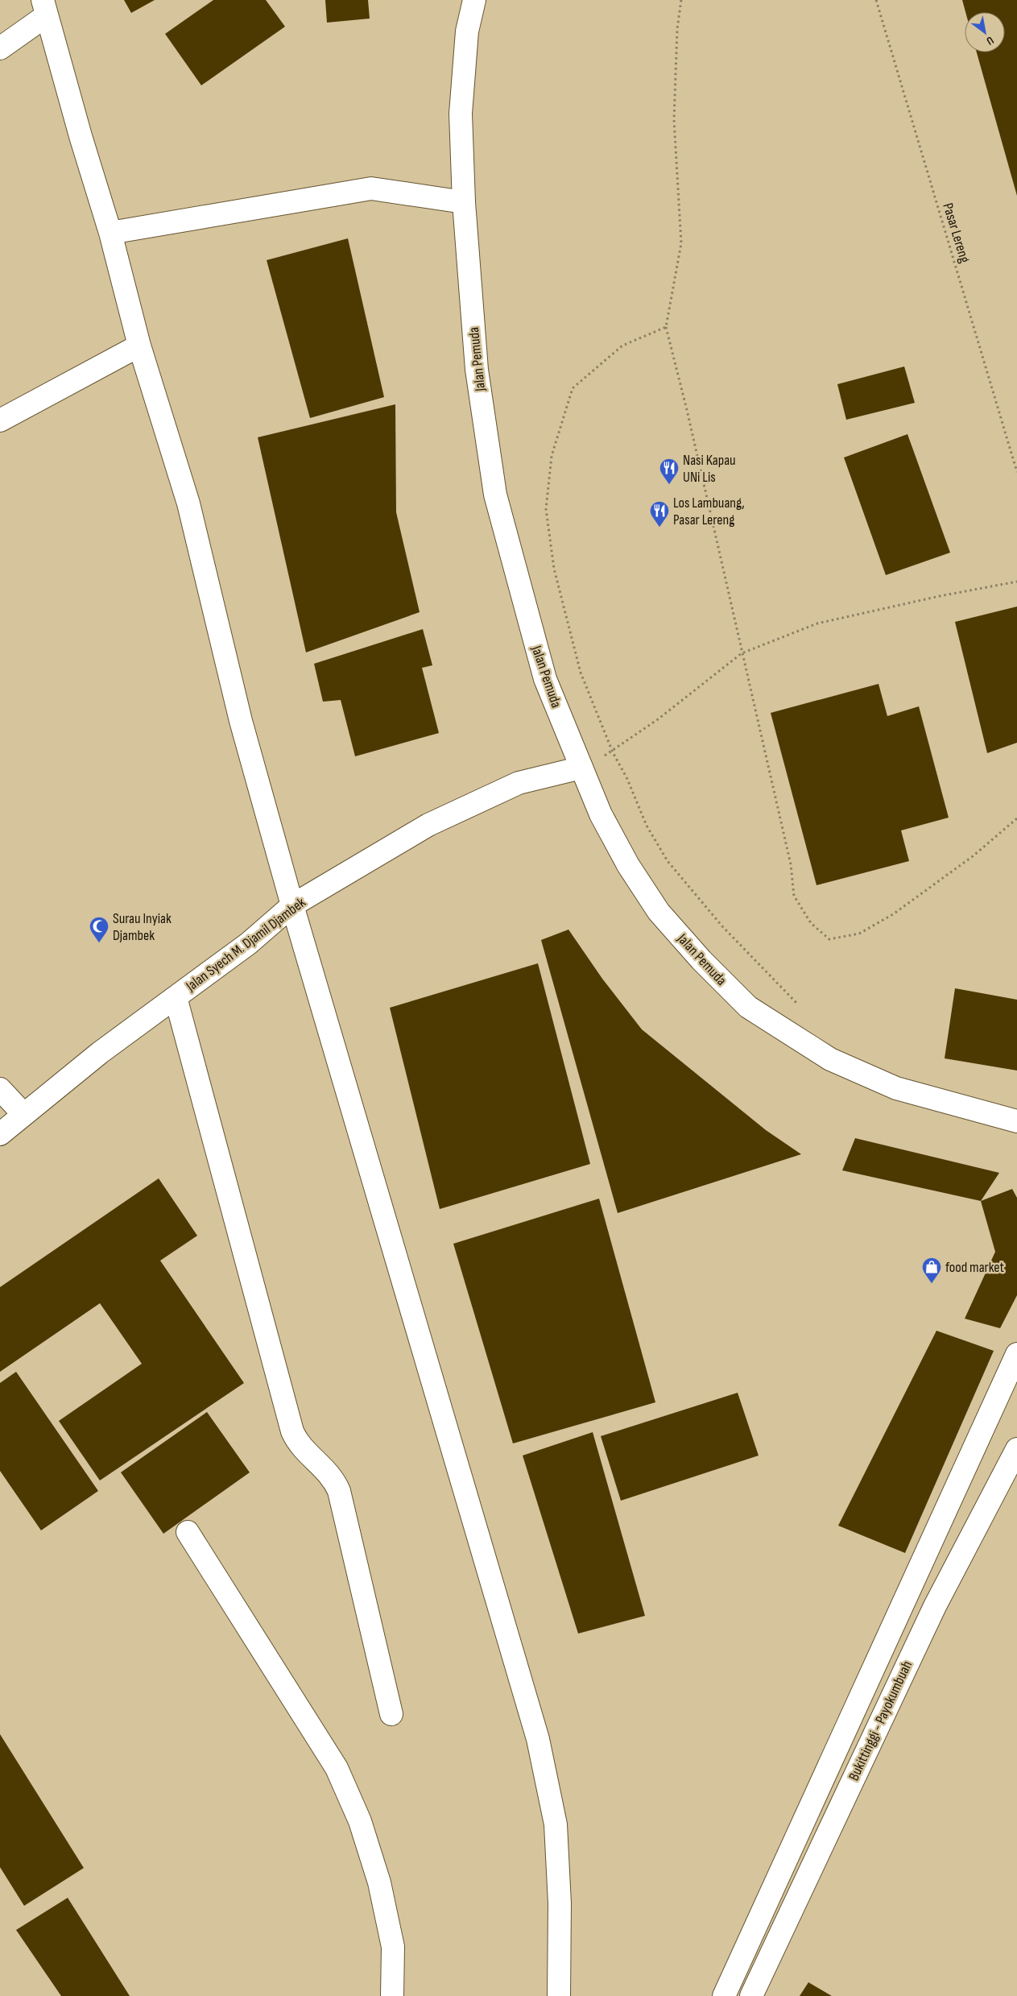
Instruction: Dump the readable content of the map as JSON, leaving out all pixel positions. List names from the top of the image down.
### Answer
{
  "streets": {
    "street": ["Jalan Pemuda", "Jalan Syech M. Djamil Djambek", "Bukittinggi - Payokumbuah"],
    "path": ["Pasar Lereng"]
  },
  "crossings": [
    ["Jalan Pemuda", "Jalan Syech M. Djamil Djambek"]
  ],
  "places": {
    "restaurant": ["Nasi Kapau UNi Lis", "Los Lambuang, Pasar Lereng"],
    "mosque": ["Surau Inyiak Djambek"],
    "shop": ["food market"]
  },
  "north": "bottom right"
}
